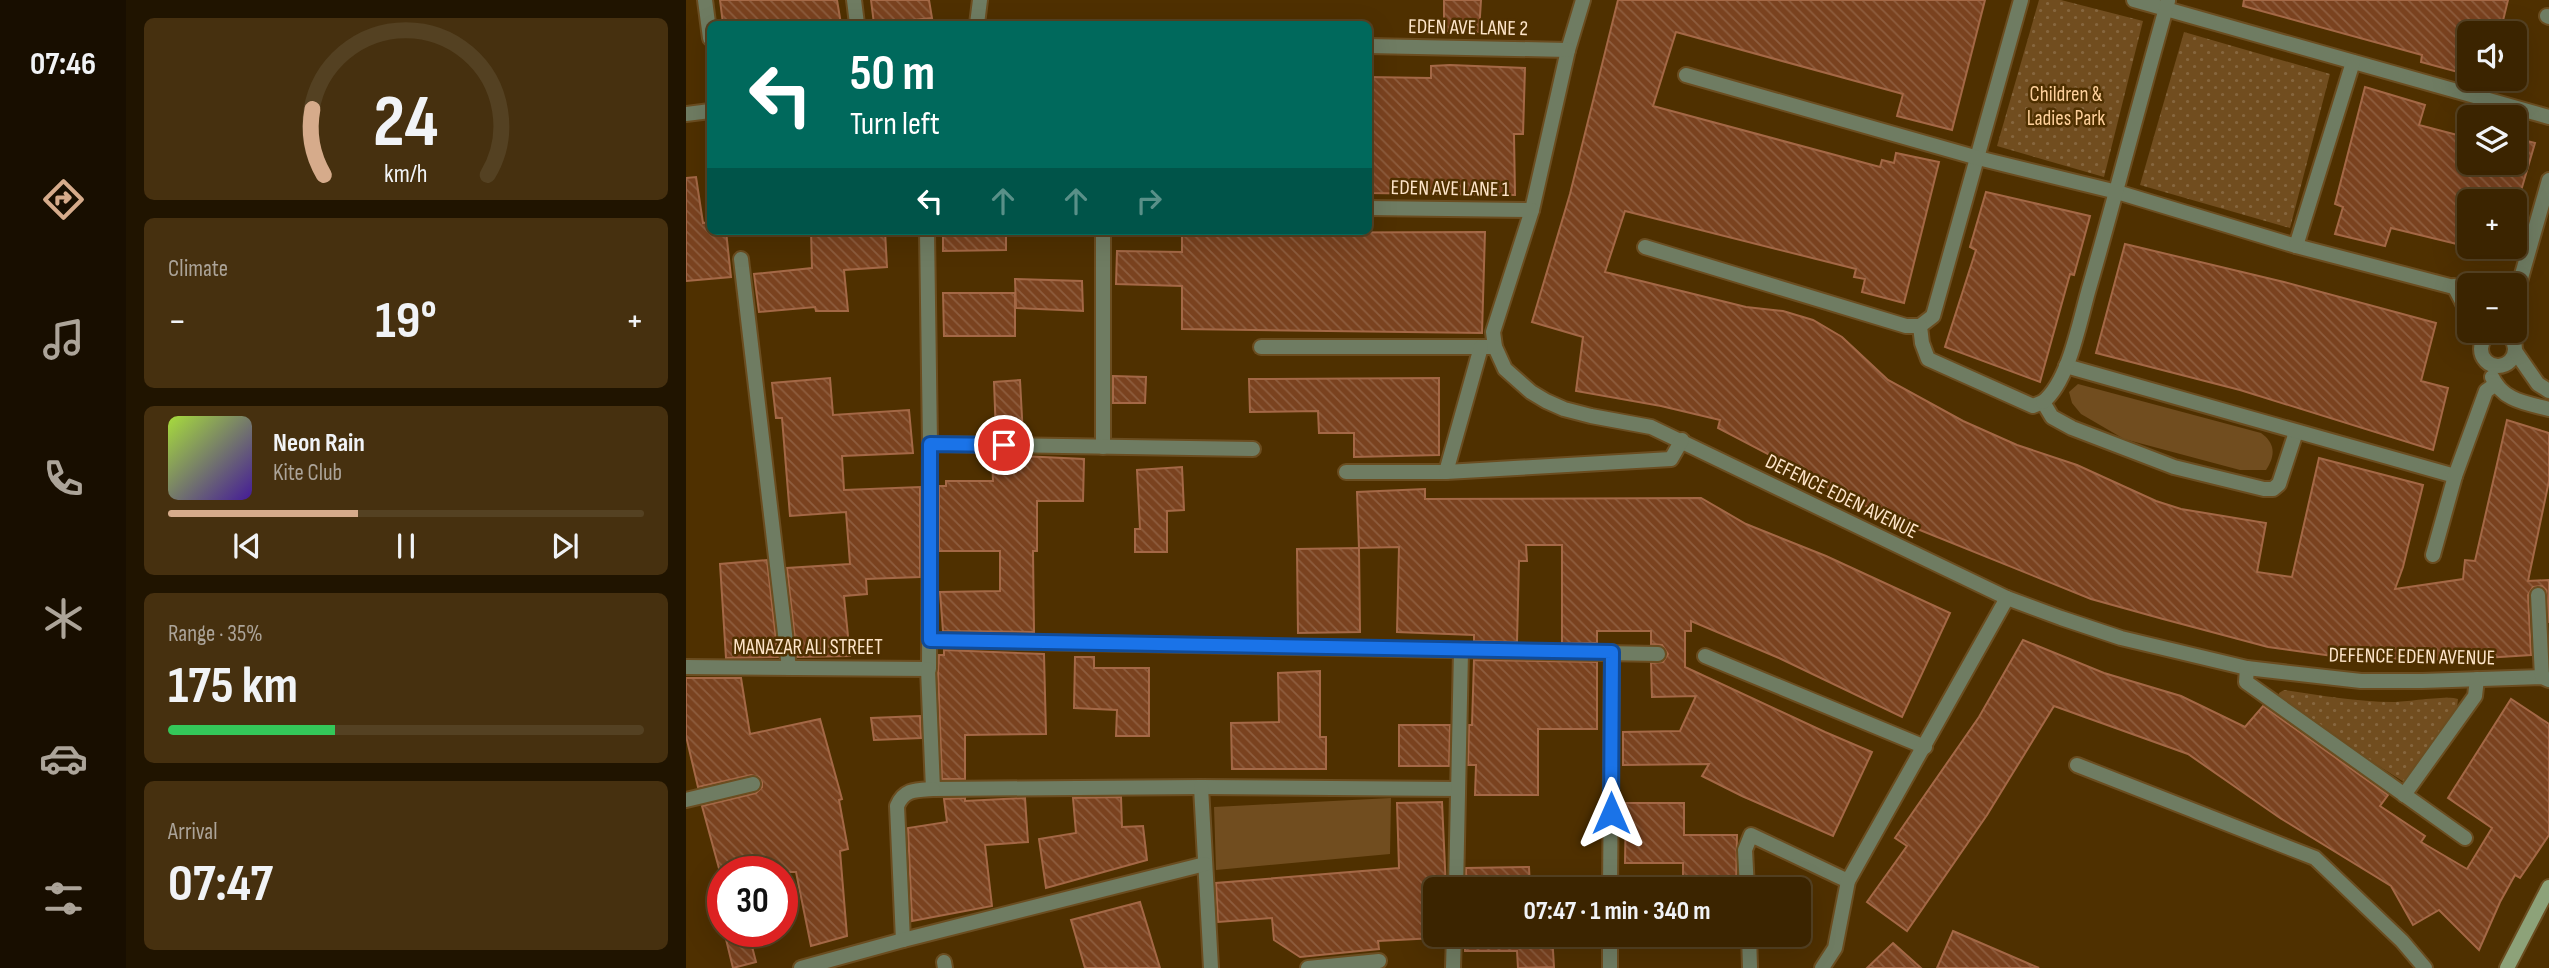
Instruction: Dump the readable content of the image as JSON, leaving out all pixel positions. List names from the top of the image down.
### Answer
{
  "streets": {
    "street": [
      "EDEN AVE LANE 2",
      "EDEN AVE LANE 1",
      "DEFENCE EDEN AVENUE",
      "MANAZAR ALI STREET"
    ]
  },
  "parks": ["Children & Ladies Park"],
  "page": {
    "tabs": "07:46",
    "map_buttons": ["+", "−"],
    "turn": ["50 m", "Turn left"],
    "tile": [
      "Climate",
      ["Range · 35%", "175 km"],
      ["Arrival", "07:47"]
    ],
    "heat": ["−", "19°", "+"],
    "song": ["Neon Rain", "Kite Club"],
    "limit": "30",
    "trip": "07:47 · 1 min · 340 m",
    "gauge": ["24", "km/h"]
  }
}
